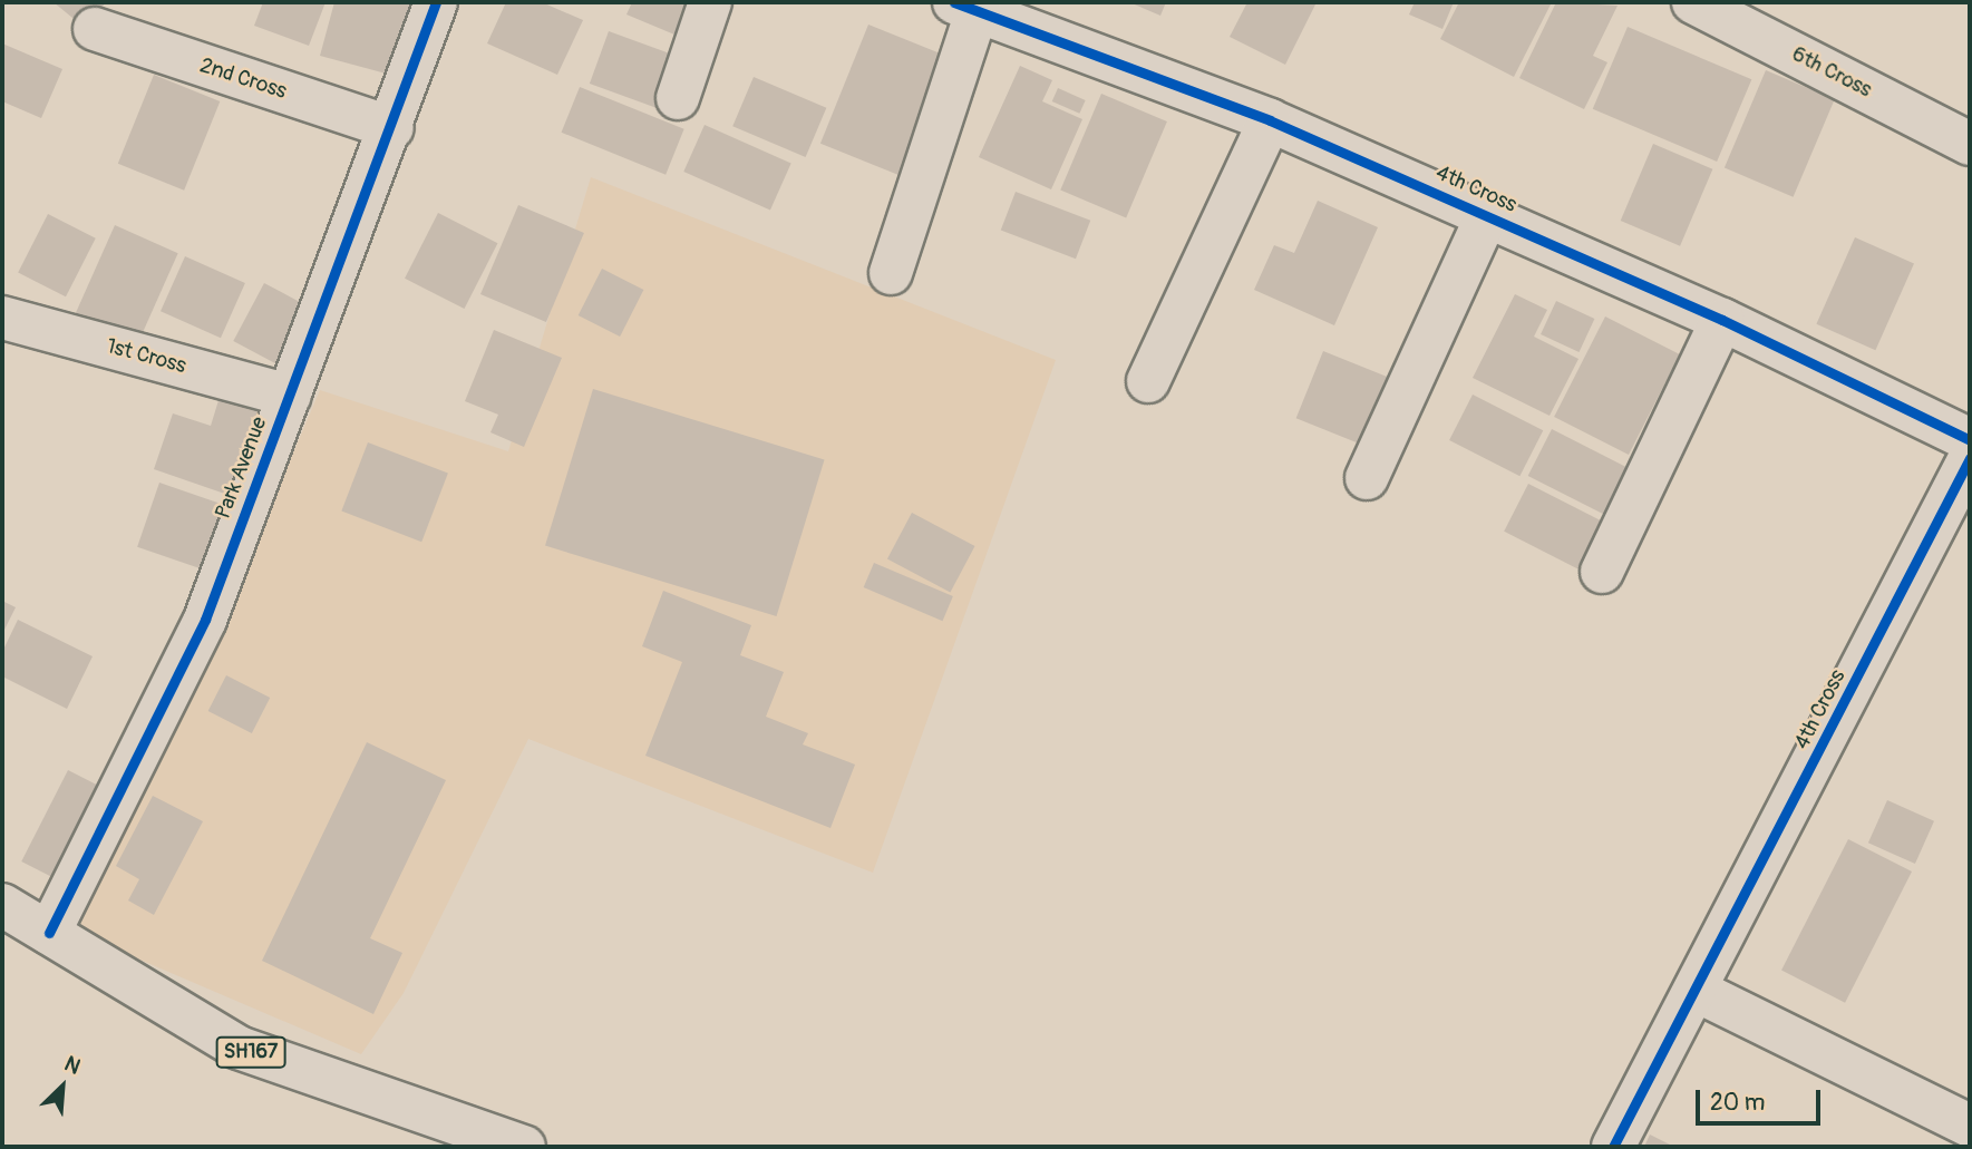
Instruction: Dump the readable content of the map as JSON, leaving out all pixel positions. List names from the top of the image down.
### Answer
{
  "streets": {
    "street": [
      "6th Cross",
      "2nd Cross",
      "4th Cross",
      "1st Cross",
      "Park Avenue",
      "SH167"
    ]
  },
  "crossings": [
    ["2nd Cross", "Park Avenue"],
    ["1st Cross", "Park Avenue"],
    ["Park Avenue", "SH167"]
  ],
  "scale_bar": "20 m",
  "north": "top right"
}
